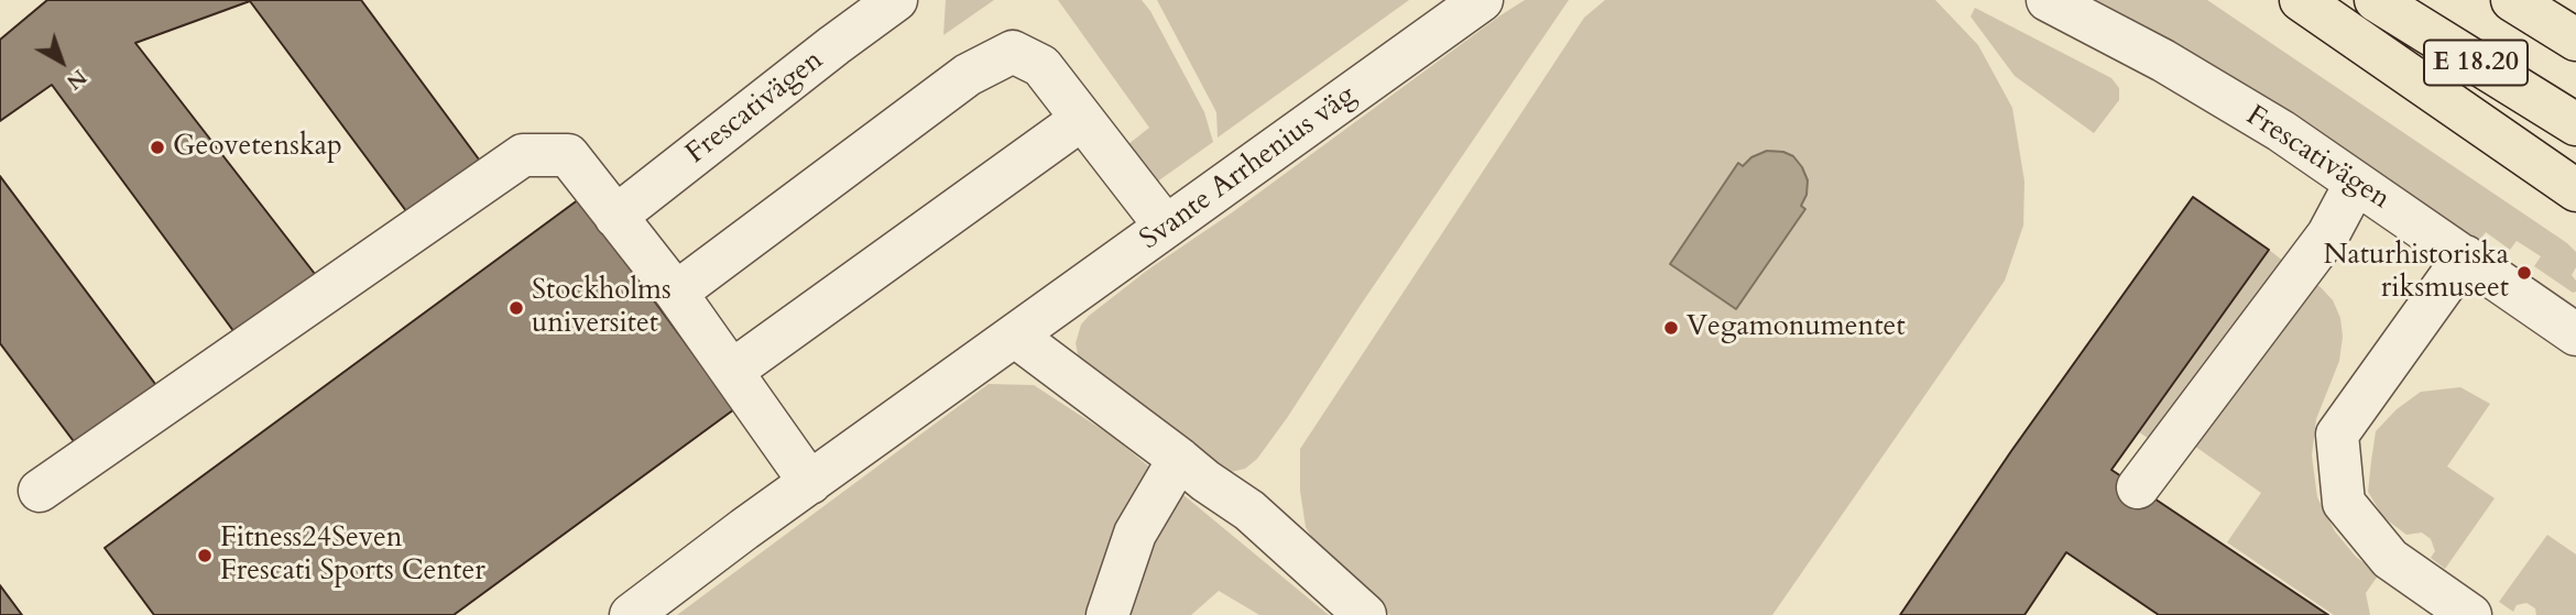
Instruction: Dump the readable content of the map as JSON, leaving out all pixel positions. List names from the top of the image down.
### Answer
{
  "streets": {
    "main road": ["E 18.20"],
    "street": ["Frescativägen", "Svante Arrhenius väg"]
  },
  "places": [
    "Geovetenskap",
    "Naturhistoriska riksmuseet",
    "Stockholms universitet",
    "Vegamonumentet",
    "Fitness24Seven Frescati Sports Center"
  ],
  "north": "bottom right"
}
